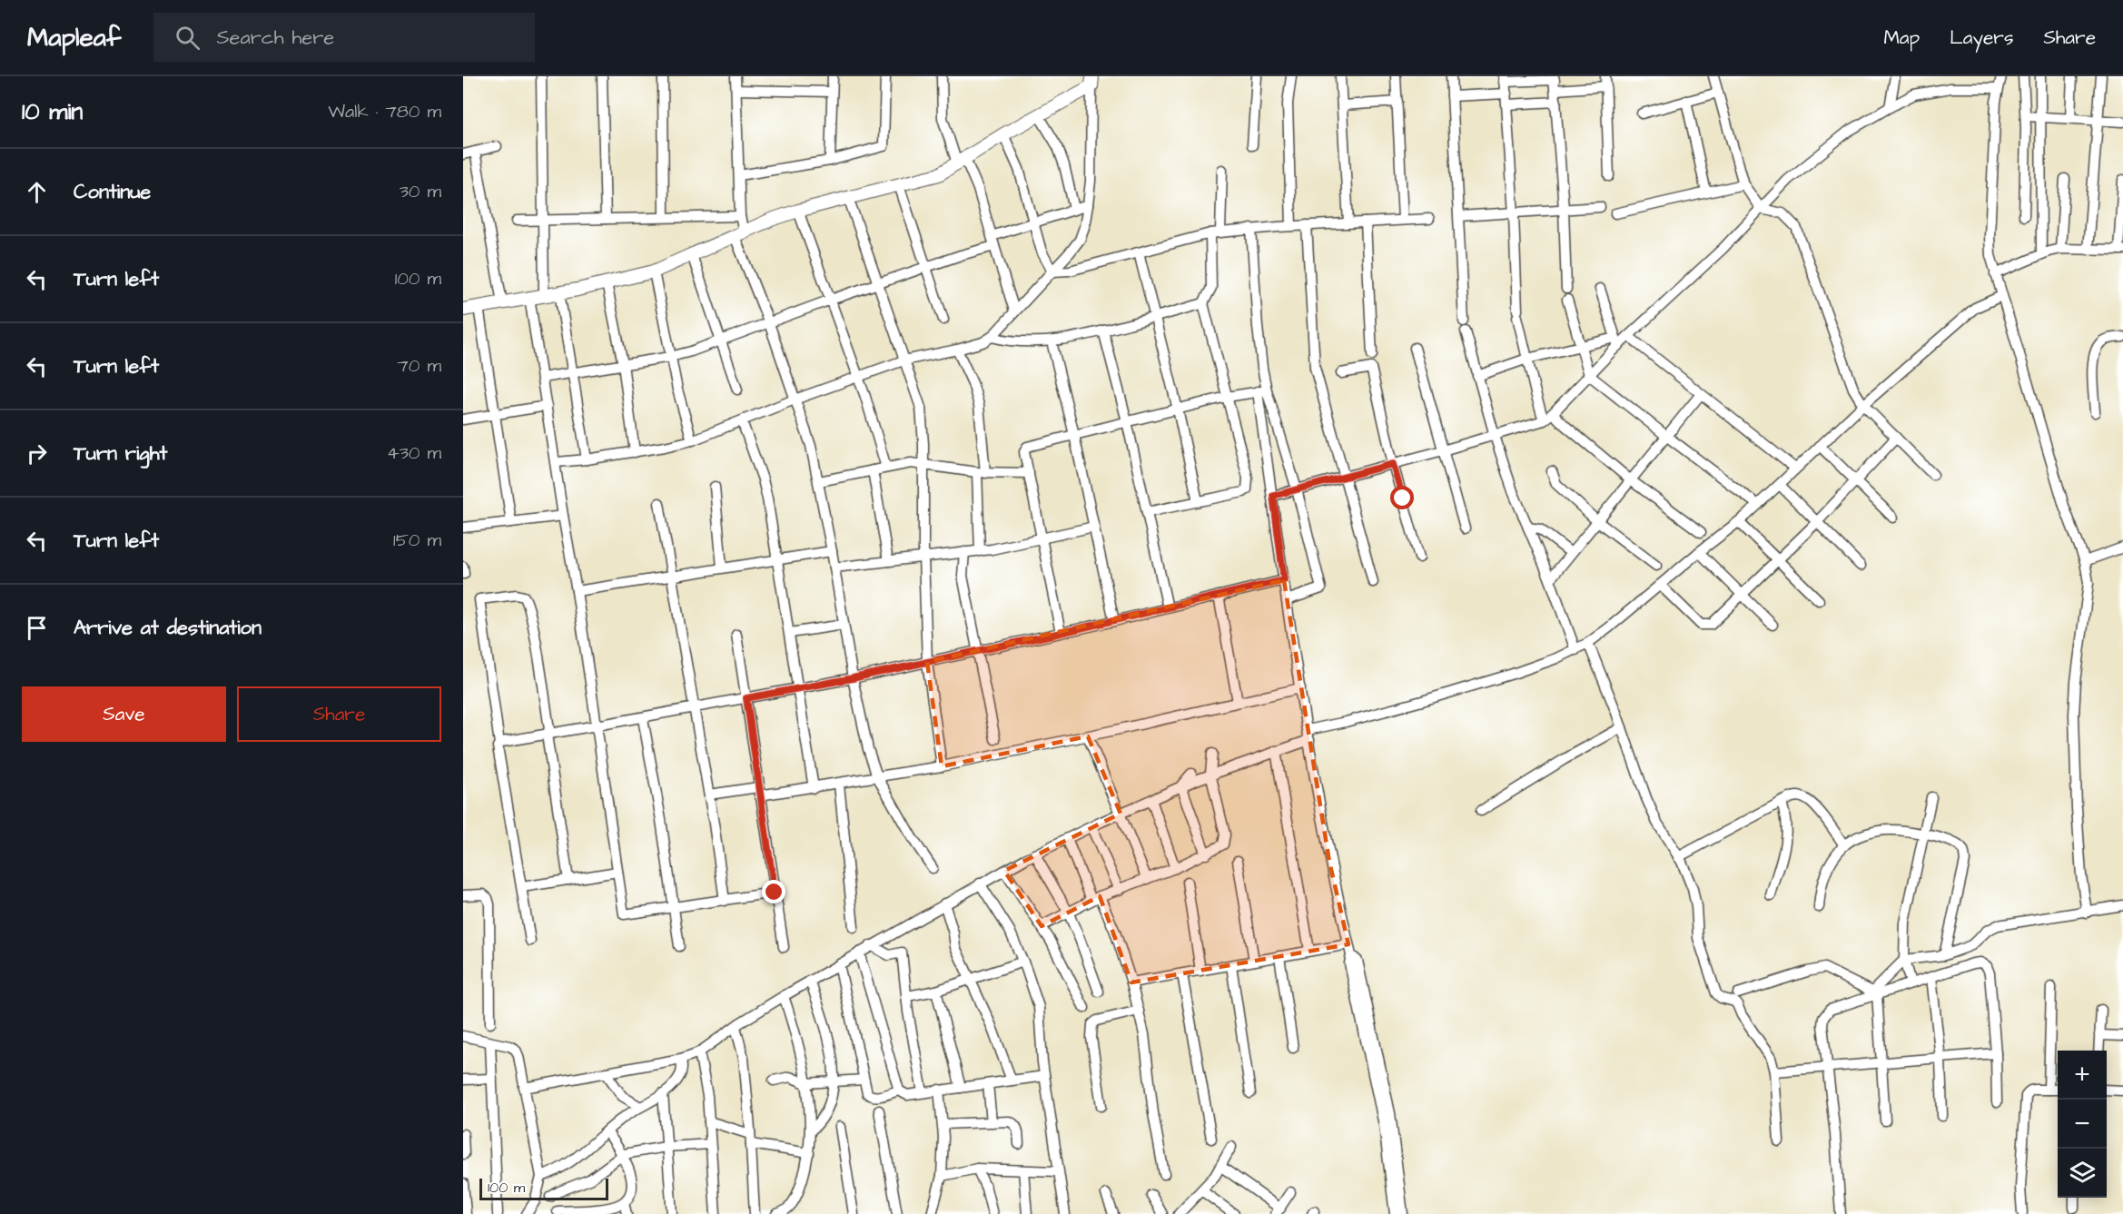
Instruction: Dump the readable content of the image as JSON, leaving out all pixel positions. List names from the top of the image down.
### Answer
{
  "scale_bar": "100 m",
  "page": {
    "header": "Mapleaf",
    "search": "Search here",
    "nav": ["Map", "Layers", "Share"],
    "heading": ["10 min", "Walk · 780 m"],
    "list": [
      ["Continue", "30 m"],
      ["Turn left", "100 m"],
      ["Turn left", "70 m"],
      ["Turn right", "430 m"],
      ["Turn left", "150 m"],
      "Arrive at destination"
    ],
    "buttons": ["Save", "Share"],
    "map_buttons": ["+", "−"],
    "scale": "100 m"
  }
}
